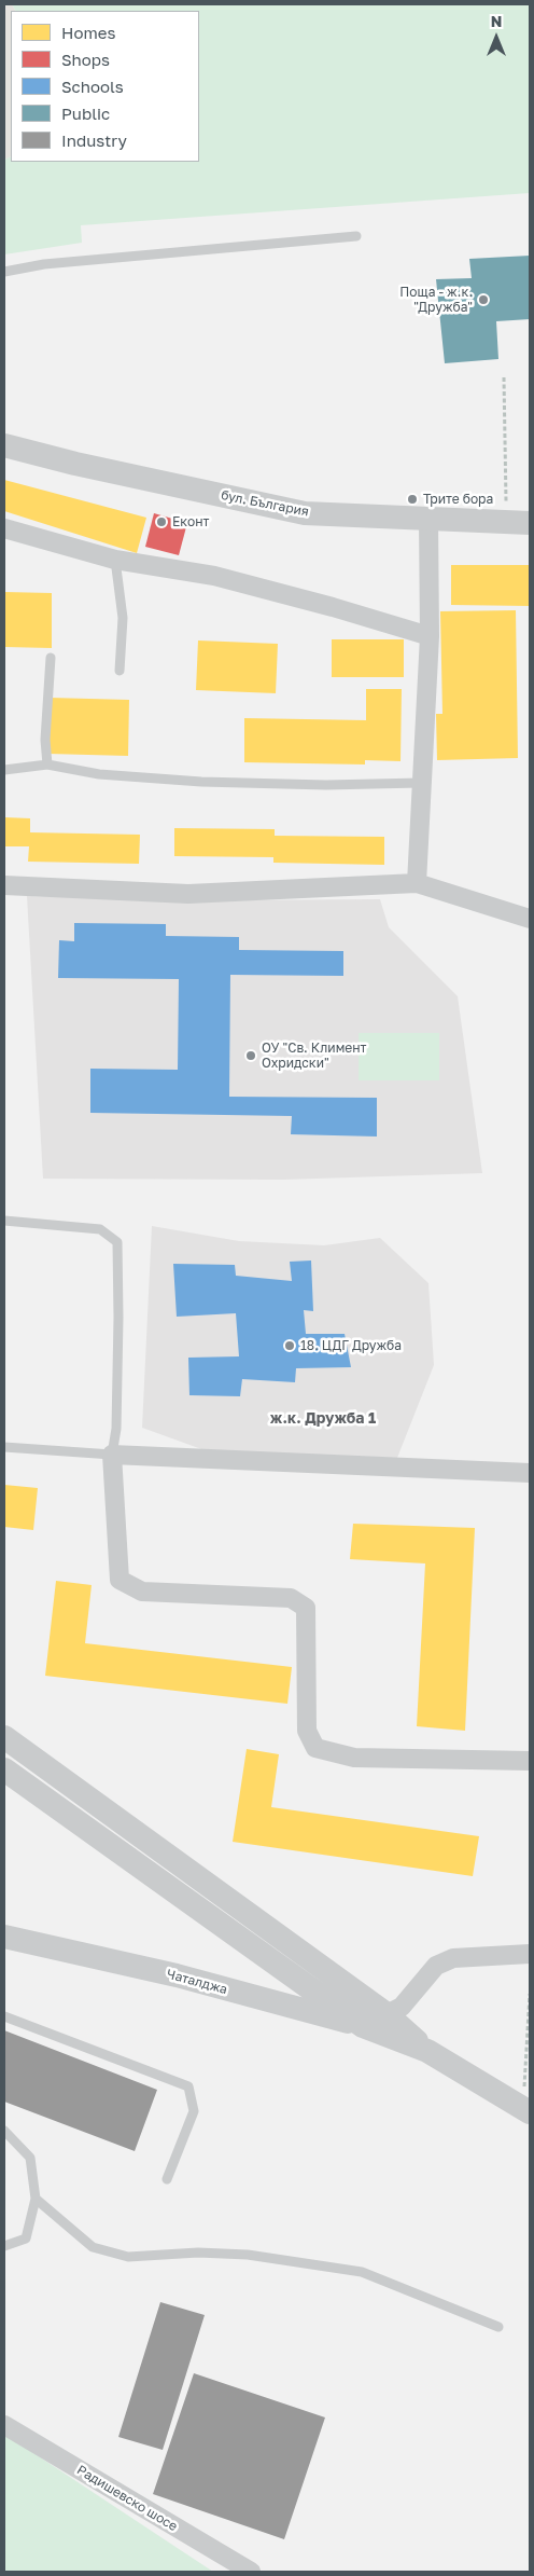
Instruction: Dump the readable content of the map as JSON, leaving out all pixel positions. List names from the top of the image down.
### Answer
{
  "streets": {
    "street": ["бул. България", "Чаталджа", "Радишевско шосе"]
  },
  "districts": ["ж.к. Дружба 1"],
  "places": [
    "Поща - ж.к. \"Дружба\"",
    "Трите бора",
    "Еконт",
    "ОУ \"Св. Климент Охридски\"",
    "18. ЦДГ Дружба"
  ],
  "legend": [
    "Homes",
    "Shops",
    "Schools",
    "Public",
    "Industry"
  ],
  "north": "top"
}
